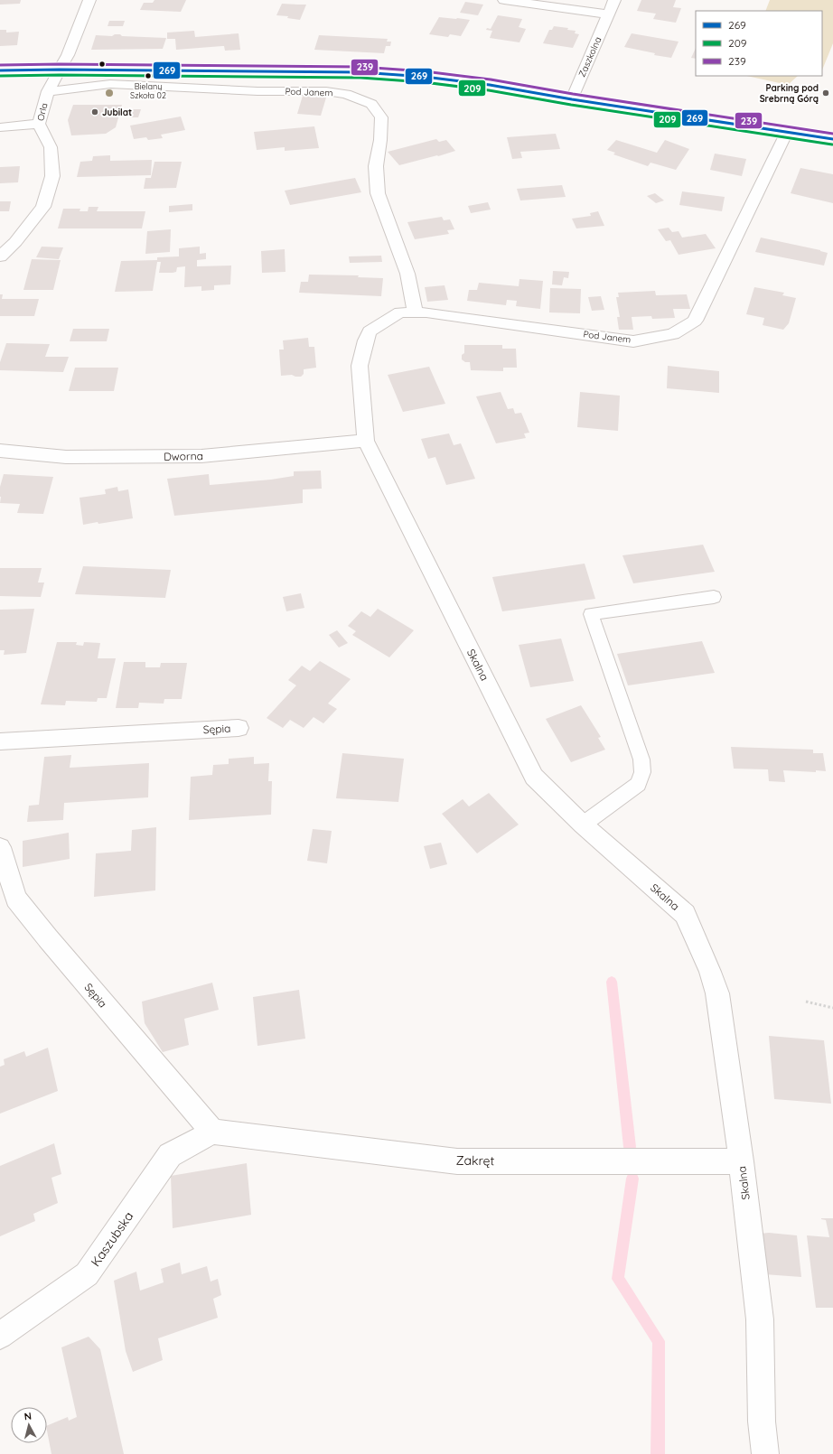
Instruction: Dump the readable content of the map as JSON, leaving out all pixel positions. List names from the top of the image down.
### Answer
{
  "streets": {
    "street": [
      "Zaszkolna",
      "Pod Janem",
      "Orla",
      "Dworna",
      "Skalna",
      "Sępia",
      "Zakręt",
      "Kaszubska"
    ]
  },
  "crossings": [
    ["Pod Janem", "Orla"],
    ["Pod Janem", "Dworna"],
    ["Pod Janem", "Skalna"],
    ["Dworna", "Skalna"],
    ["Skalna", "Zakręt"],
    ["Sępia", "Zakręt"],
    ["Sępia", "Kaszubska"],
    ["Zakręt", "Kaszubska"]
  ],
  "places": ["Bielany Szkoła 02", "Parking pod Srebrną Górą", "Jubilat"],
  "lines": ["transit line 239", "transit line 269", "transit line 209"],
  "legend": ["269", "209", "239"],
  "north": "top"
}
